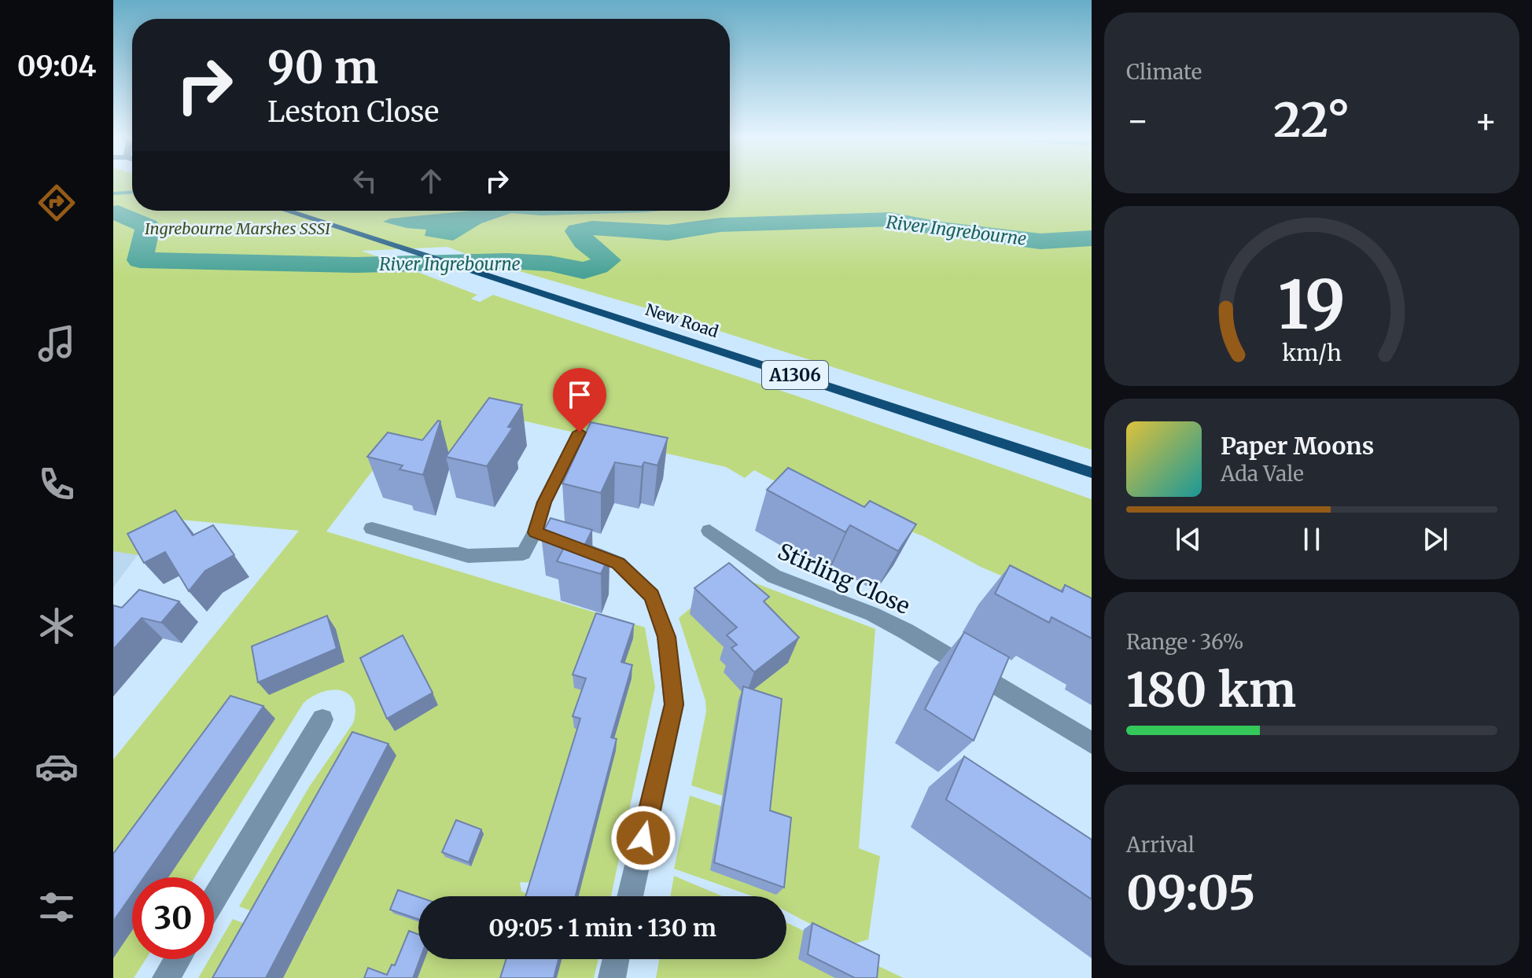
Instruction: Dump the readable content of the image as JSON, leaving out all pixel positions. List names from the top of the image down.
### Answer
{
  "streets": {
    "main road": ["New Road", "A1306"],
    "street": ["Stirling Close"]
  },
  "water": ["River Ingrebourne"],
  "parks": ["Ingrebourne Marshes SSSI"],
  "page": {
    "tabs": "09:04",
    "tile": [
      "Climate",
      ["Range · 36%", "180 km"],
      ["Arrival", "09:05"]
    ],
    "turn": ["90 m", "Leston Close"],
    "heat": ["−", "22°", "+"],
    "song": ["Paper Moons", "Ada Vale"],
    "limit": "30",
    "trip": "09:05 · 1 min · 130 m",
    "gauge": ["19", "km/h"]
  }
}
